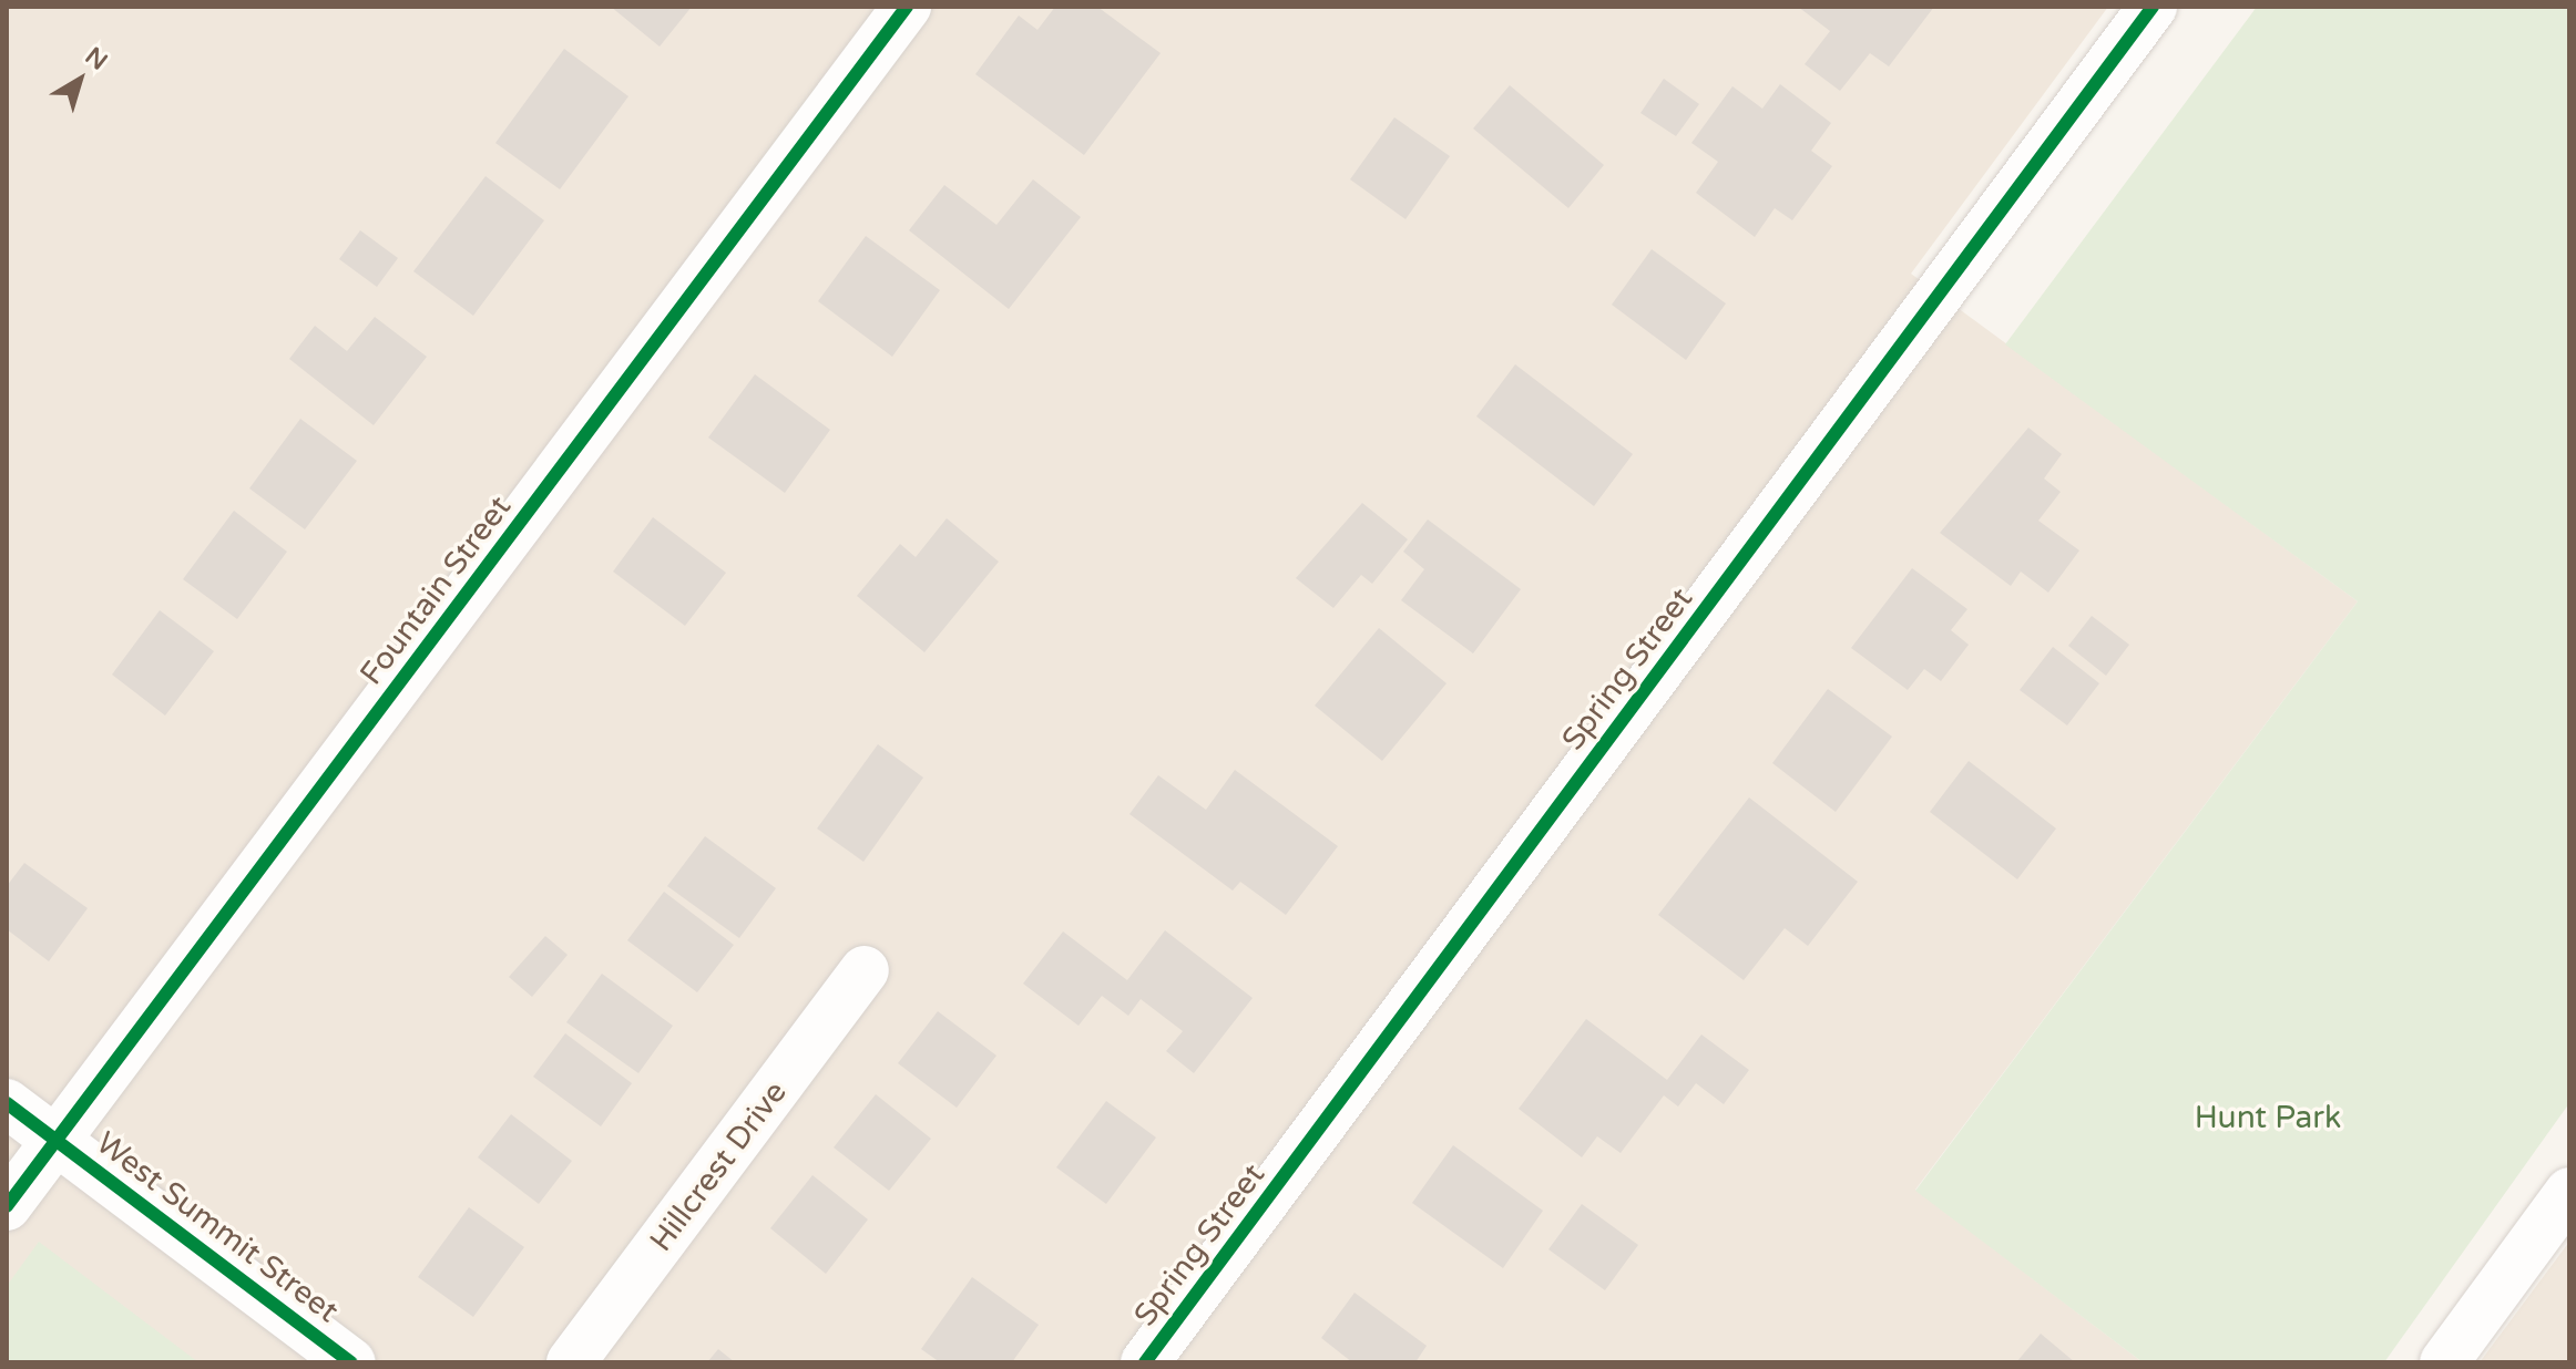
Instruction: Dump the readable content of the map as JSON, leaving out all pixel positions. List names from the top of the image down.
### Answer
{
  "streets": {
    "street": [
      "Fountain Street",
      "Spring Street",
      "Hillcrest Drive",
      "West Summit Street"
    ]
  },
  "crossings": [
    ["Fountain Street", "West Summit Street"]
  ],
  "parks": ["Hunt Park"],
  "north": "top right"
}
